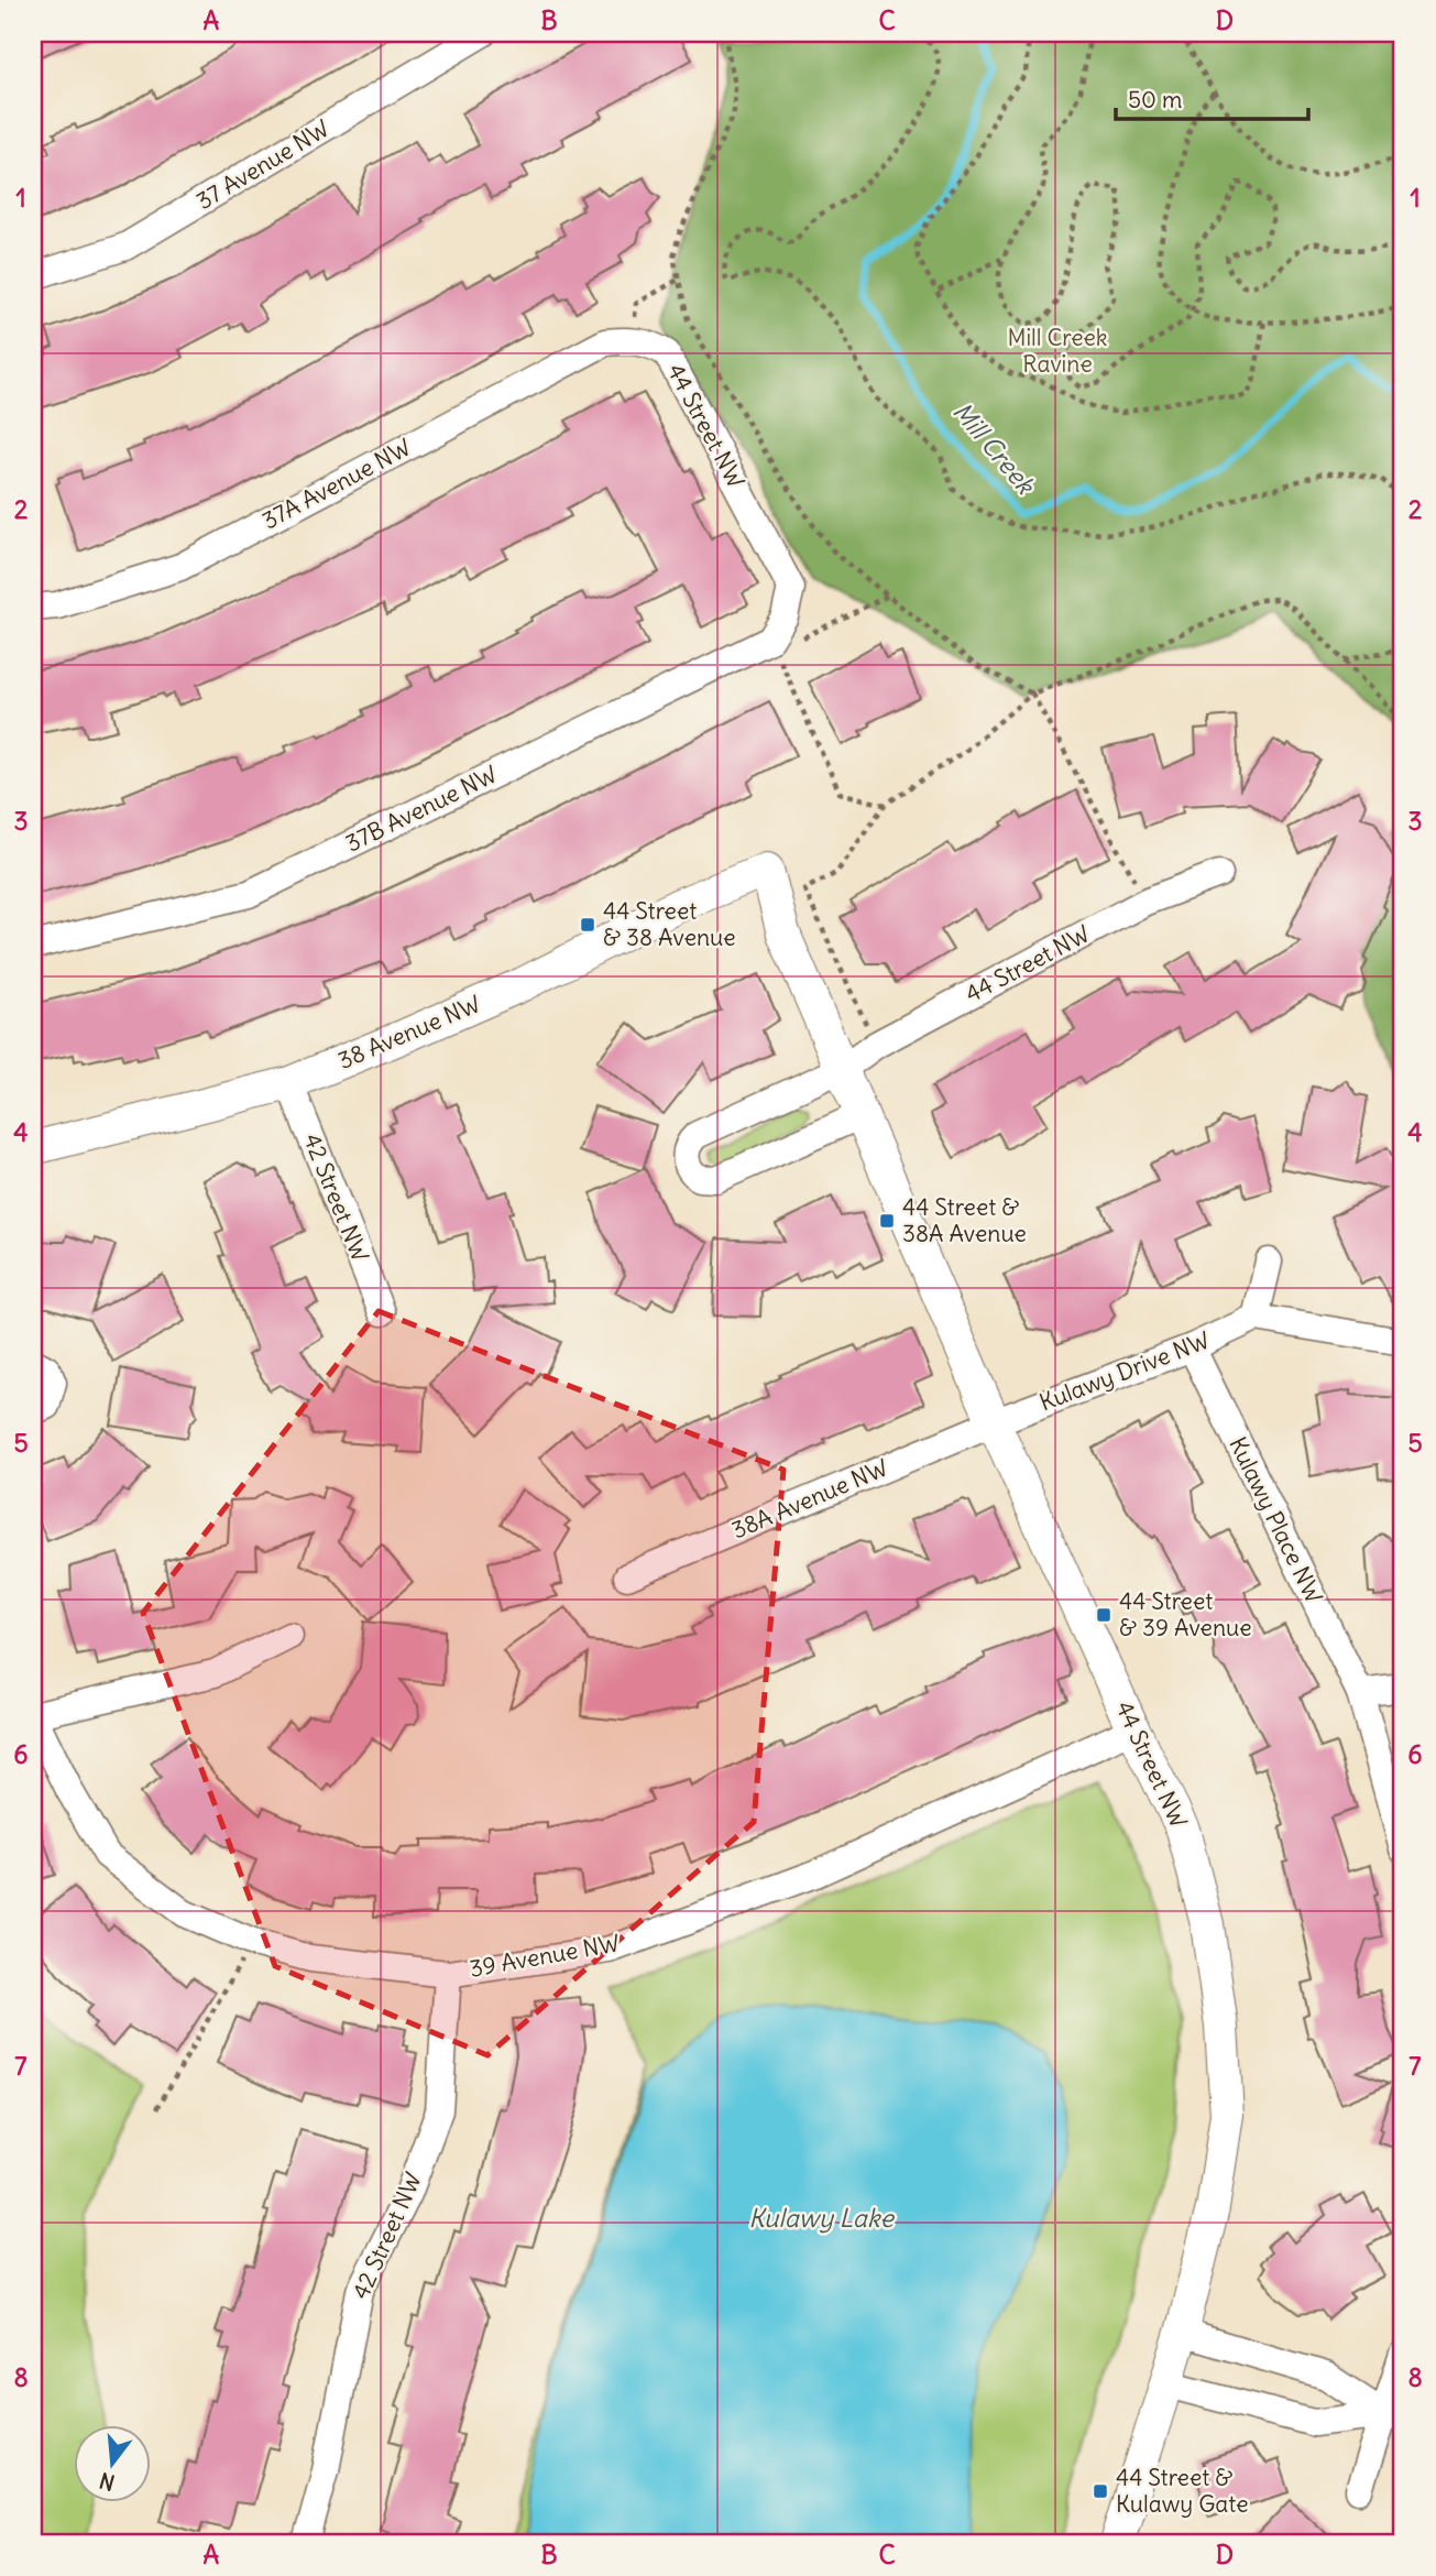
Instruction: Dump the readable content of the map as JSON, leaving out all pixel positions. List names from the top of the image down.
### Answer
{
  "streets": {
    "street": [
      "37 Avenue NW",
      "44 Street NW",
      "37A Avenue NW",
      "37B Avenue NW",
      "38 Avenue NW",
      "42 Street NW",
      "Kulawy Drive NW",
      "38A Avenue NW",
      "Kulawy Place NW",
      "39 Avenue NW"
    ]
  },
  "crossings": [
    ["44 Street NW", "37A Avenue NW"],
    ["44 Street NW", "37B Avenue NW"],
    ["44 Street NW", "38 Avenue NW"],
    ["44 Street NW", "Kulawy Drive NW"],
    ["44 Street NW", "38A Avenue NW"],
    ["44 Street NW", "39 Avenue NW"],
    ["38 Avenue NW", "42 Street NW"],
    ["42 Street NW", "39 Avenue NW"],
    ["Kulawy Drive NW", "38A Avenue NW"],
    ["Kulawy Drive NW", "Kulawy Place NW"]
  ],
  "water": ["Mill Creek", "Kulawy Lake"],
  "parks": ["Mill Creek Ravine"],
  "places": {
    "transit": [
      "44 Street & 38 Avenue",
      "44 Street & 38A Avenue",
      "44 Street & 39 Avenue",
      "44 Street & Kulawy Gate"
    ]
  },
  "scale_bar": "50 m",
  "north": "bottom",
  "grid": {
    "columns": [
      "A",
      "B",
      "C",
      "D"
    ],
    "rows": [
      "1",
      "2",
      "3",
      "4",
      "5",
      "6",
      "7",
      "8"
    ]
  }
}
